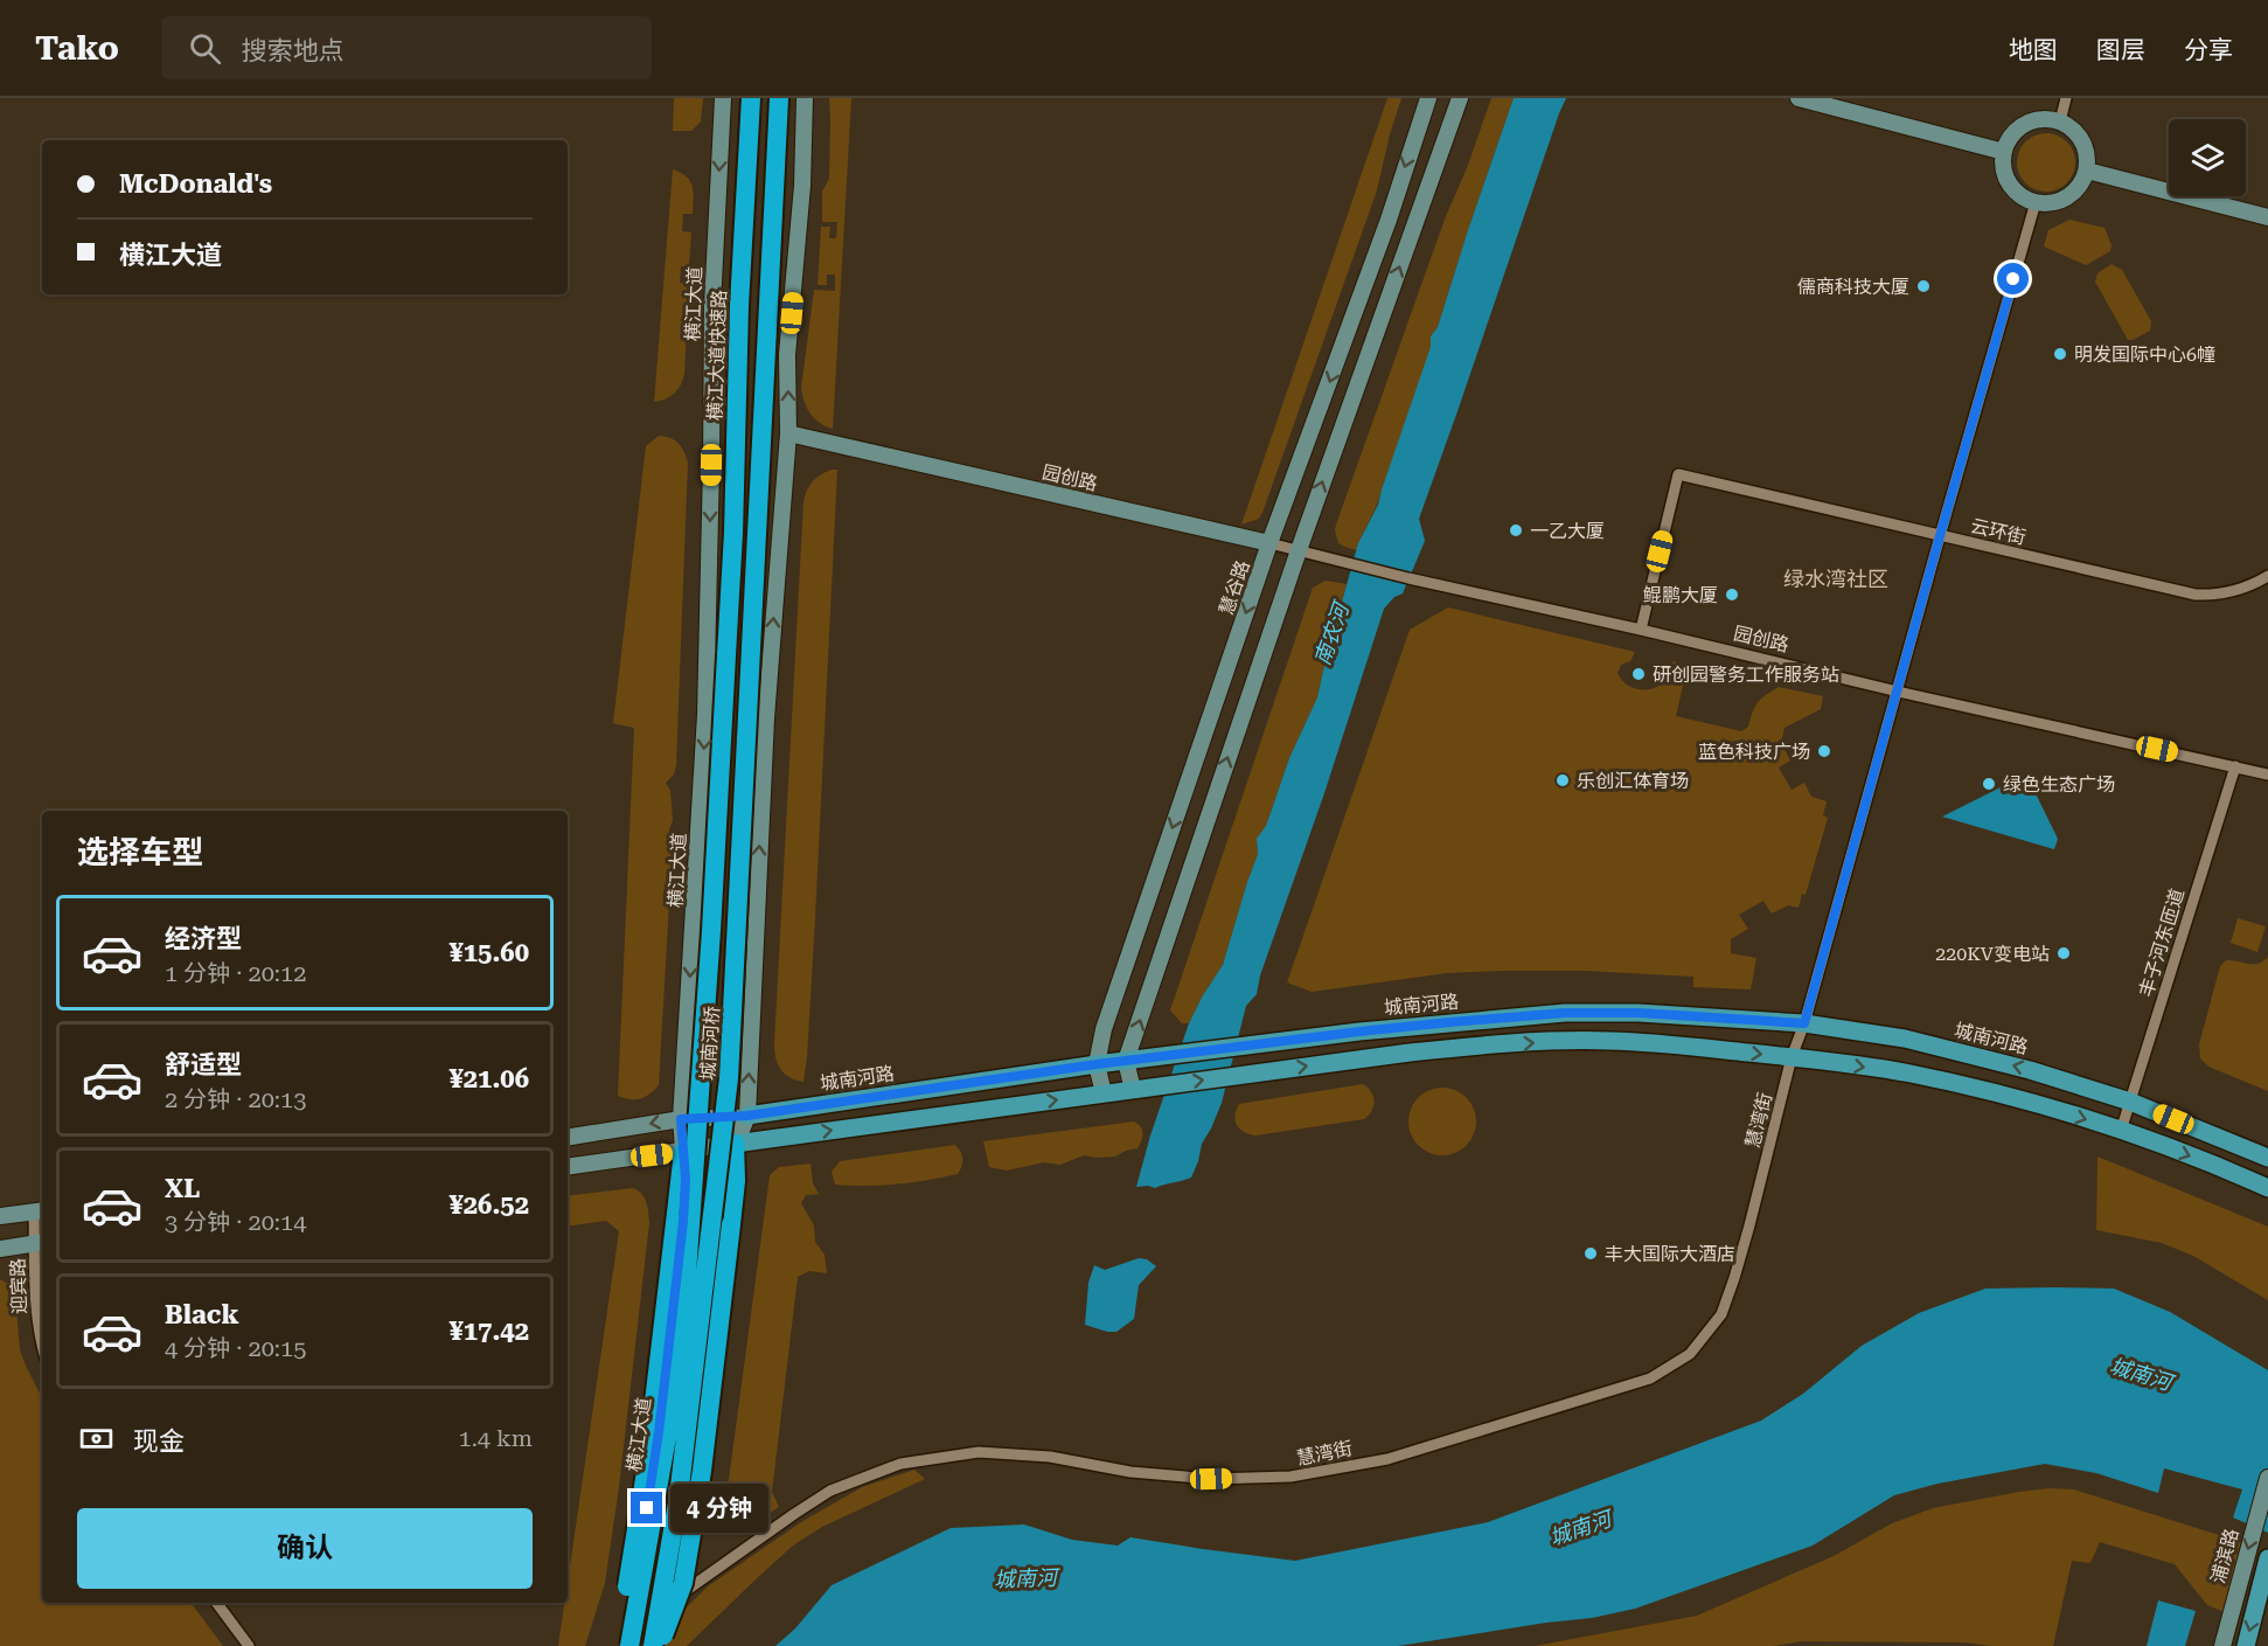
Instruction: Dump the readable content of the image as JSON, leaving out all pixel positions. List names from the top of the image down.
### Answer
{
  "streets": {
    "highway": ["横江大道快速路", "城南河桥"],
    "main road": ["城南河路"],
    "street": [
      "横江大道",
      "园创路",
      "云环街",
      "慧谷路",
      "丰子河东匝道",
      "慧湾街",
      "迎宾路",
      "浦滨路"
    ]
  },
  "crossings": [
    ["横江大道", "城南河路"],
    ["横江大道", "城南河桥"],
    ["横江大道", "慧湾街"],
    ["横江大道快速路", "城南河桥"],
    ["园创路", "云环街"],
    ["园创路", "慧谷路"],
    ["园创路", "丰子河东匝道"],
    ["园创路", "慧湾街"],
    ["云环街", "慧湾街"],
    ["慧谷路", "城南河路"],
    ["丰子河东匝道", "城南河路"],
    ["城南河路", "慧湾街"],
    ["城南河桥", "慧湾街"]
  ],
  "one_way": ["浦滨路"],
  "districts": ["绿水湾社区"],
  "water": ["南农河", "城南河"],
  "places": [
    "儒商科技大厦",
    "明发国际中心6幢",
    "一乙大厦",
    "鲲鹏大厦",
    "研创园警务工作服务站",
    "蓝色科技广场",
    "乐创汇体育场",
    "绿色生态广场",
    "220KV变电站",
    "丰大国际大酒店"
  ],
  "page": {
    "header": "Tako",
    "search": "搜索地点",
    "nav": ["地图", "图层", "分享"],
    "banner": ["McDonald's", "横江大道"],
    "heading": "选择车型",
    "list": [
      {
        "name": "经济型",
        "note": "1 分钟 · 20:12",
        "value": "¥15.60"
      },
      {
        "name": "舒适型",
        "note": "2 分钟 · 20:13",
        "value": "¥21.06"
      },
      {
        "name": "XL",
        "note": "3 分钟 · 20:14",
        "value": "¥26.52"
      },
      {
        "name": "Black",
        "note": "4 分钟 · 20:15",
        "value": "¥17.42"
      }
    ],
    "pay": ["现金", "1.4 km"],
    "bubble": "4 分钟",
    "buttons": "确认"
  }
}
